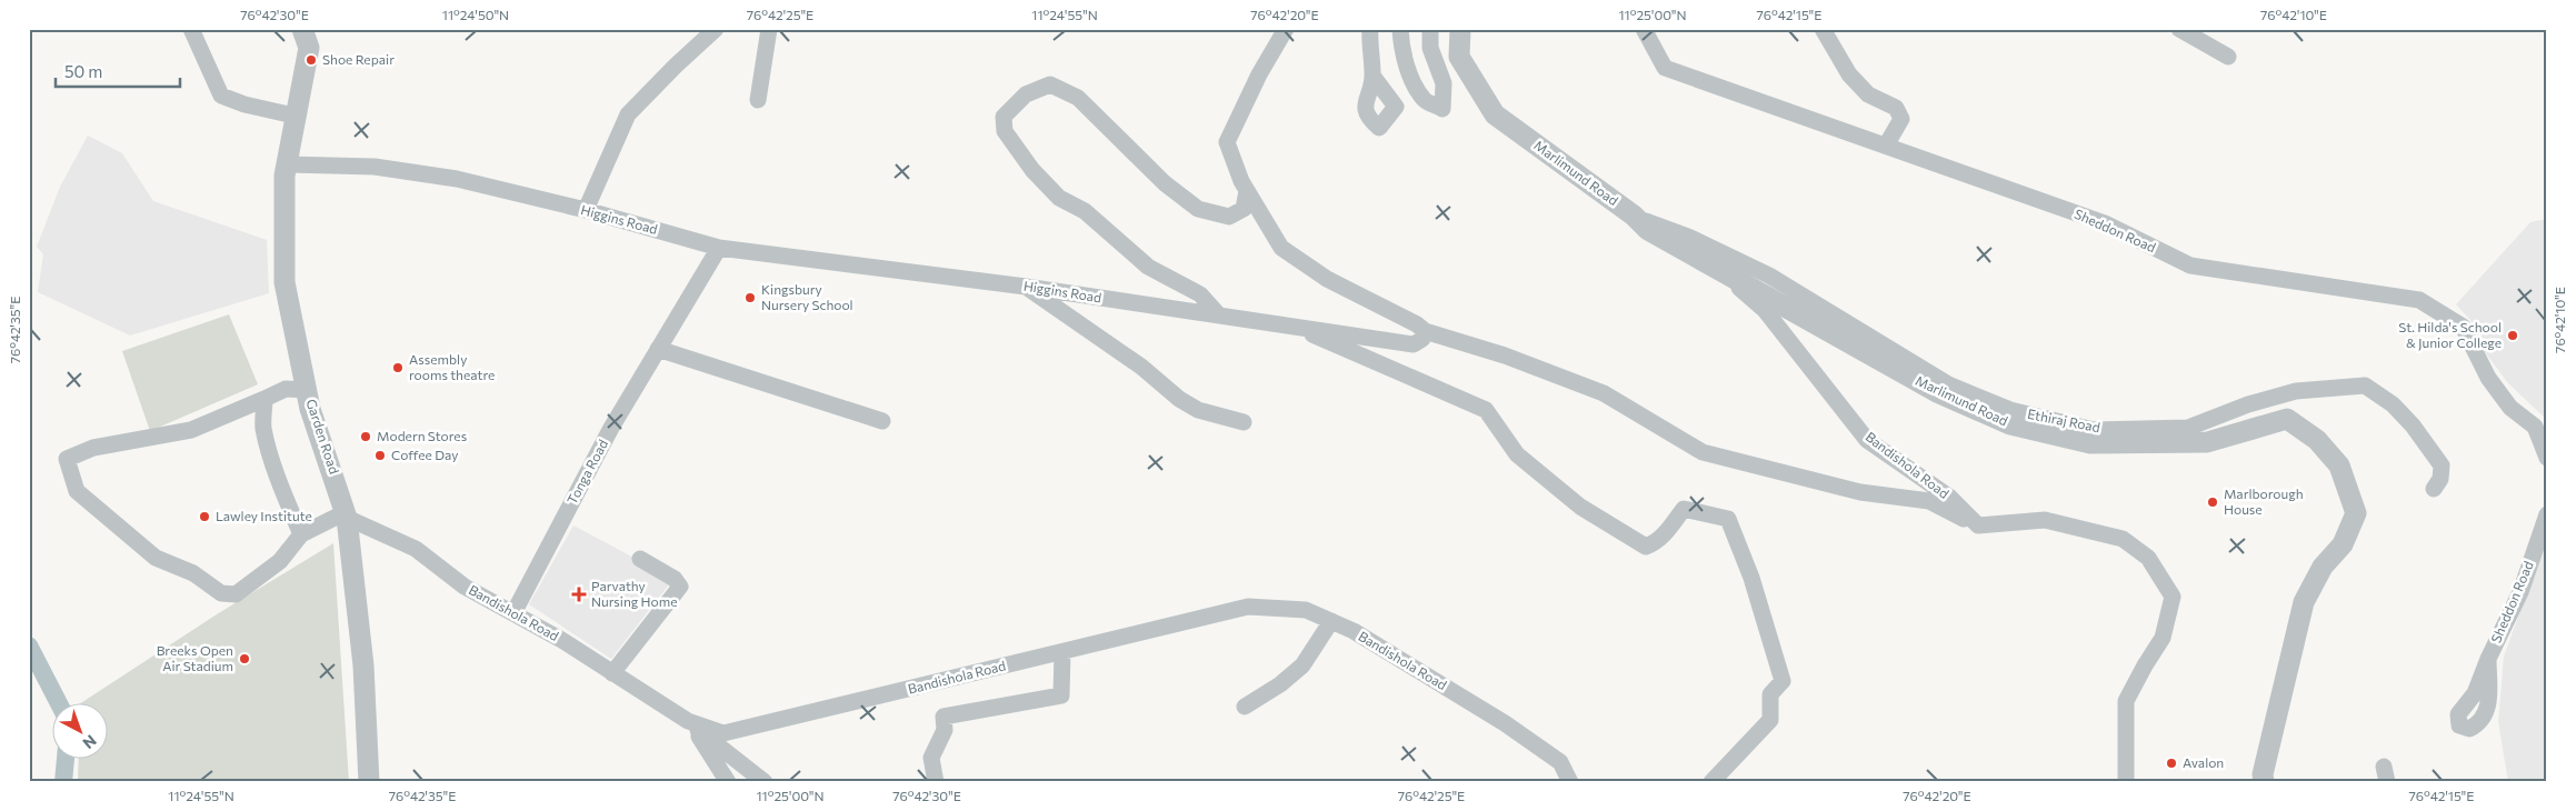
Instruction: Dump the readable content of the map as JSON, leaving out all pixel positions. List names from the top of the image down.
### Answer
{
  "streets": {
    "street": [
      "Marlimund Road",
      "Higgins Road",
      "Sheddon Road",
      "Ethiraj Road",
      "Garden Road",
      "Bandishola Road",
      "Tonga Road"
    ]
  },
  "crossings": [
    ["Marlimund Road", "Ethiraj Road"],
    ["Marlimund Road", "Bandishola Road"],
    ["Higgins Road", "Garden Road"],
    ["Higgins Road", "Tonga Road"],
    ["Garden Road", "Bandishola Road"],
    ["Bandishola Road", "Tonga Road"]
  ],
  "places": {
    "other": [
      "Shoe Repair",
      "Kingsbury Nursery School",
      "St. Hilda's School & Junior College",
      "Assembly rooms theatre",
      "Modern Stores",
      "Coffee Day",
      "Marlborough House",
      "Lawley Institute",
      "Breeks Open Air Stadium",
      "Avalon"
    ],
    "health": ["Parvathy Nursing Home"]
  },
  "scale_bar": "50 m",
  "north": "bottom right",
  "coordinates": [
    "76°42'30\"E",
    "11°24'50\"N",
    "76°42'25\"E",
    "11°24'55\"N",
    "76°42'20\"E",
    "11°25'00\"N",
    "76°42'15\"E",
    "76°42'10\"E",
    "76°42'35\"E"
  ]
}
